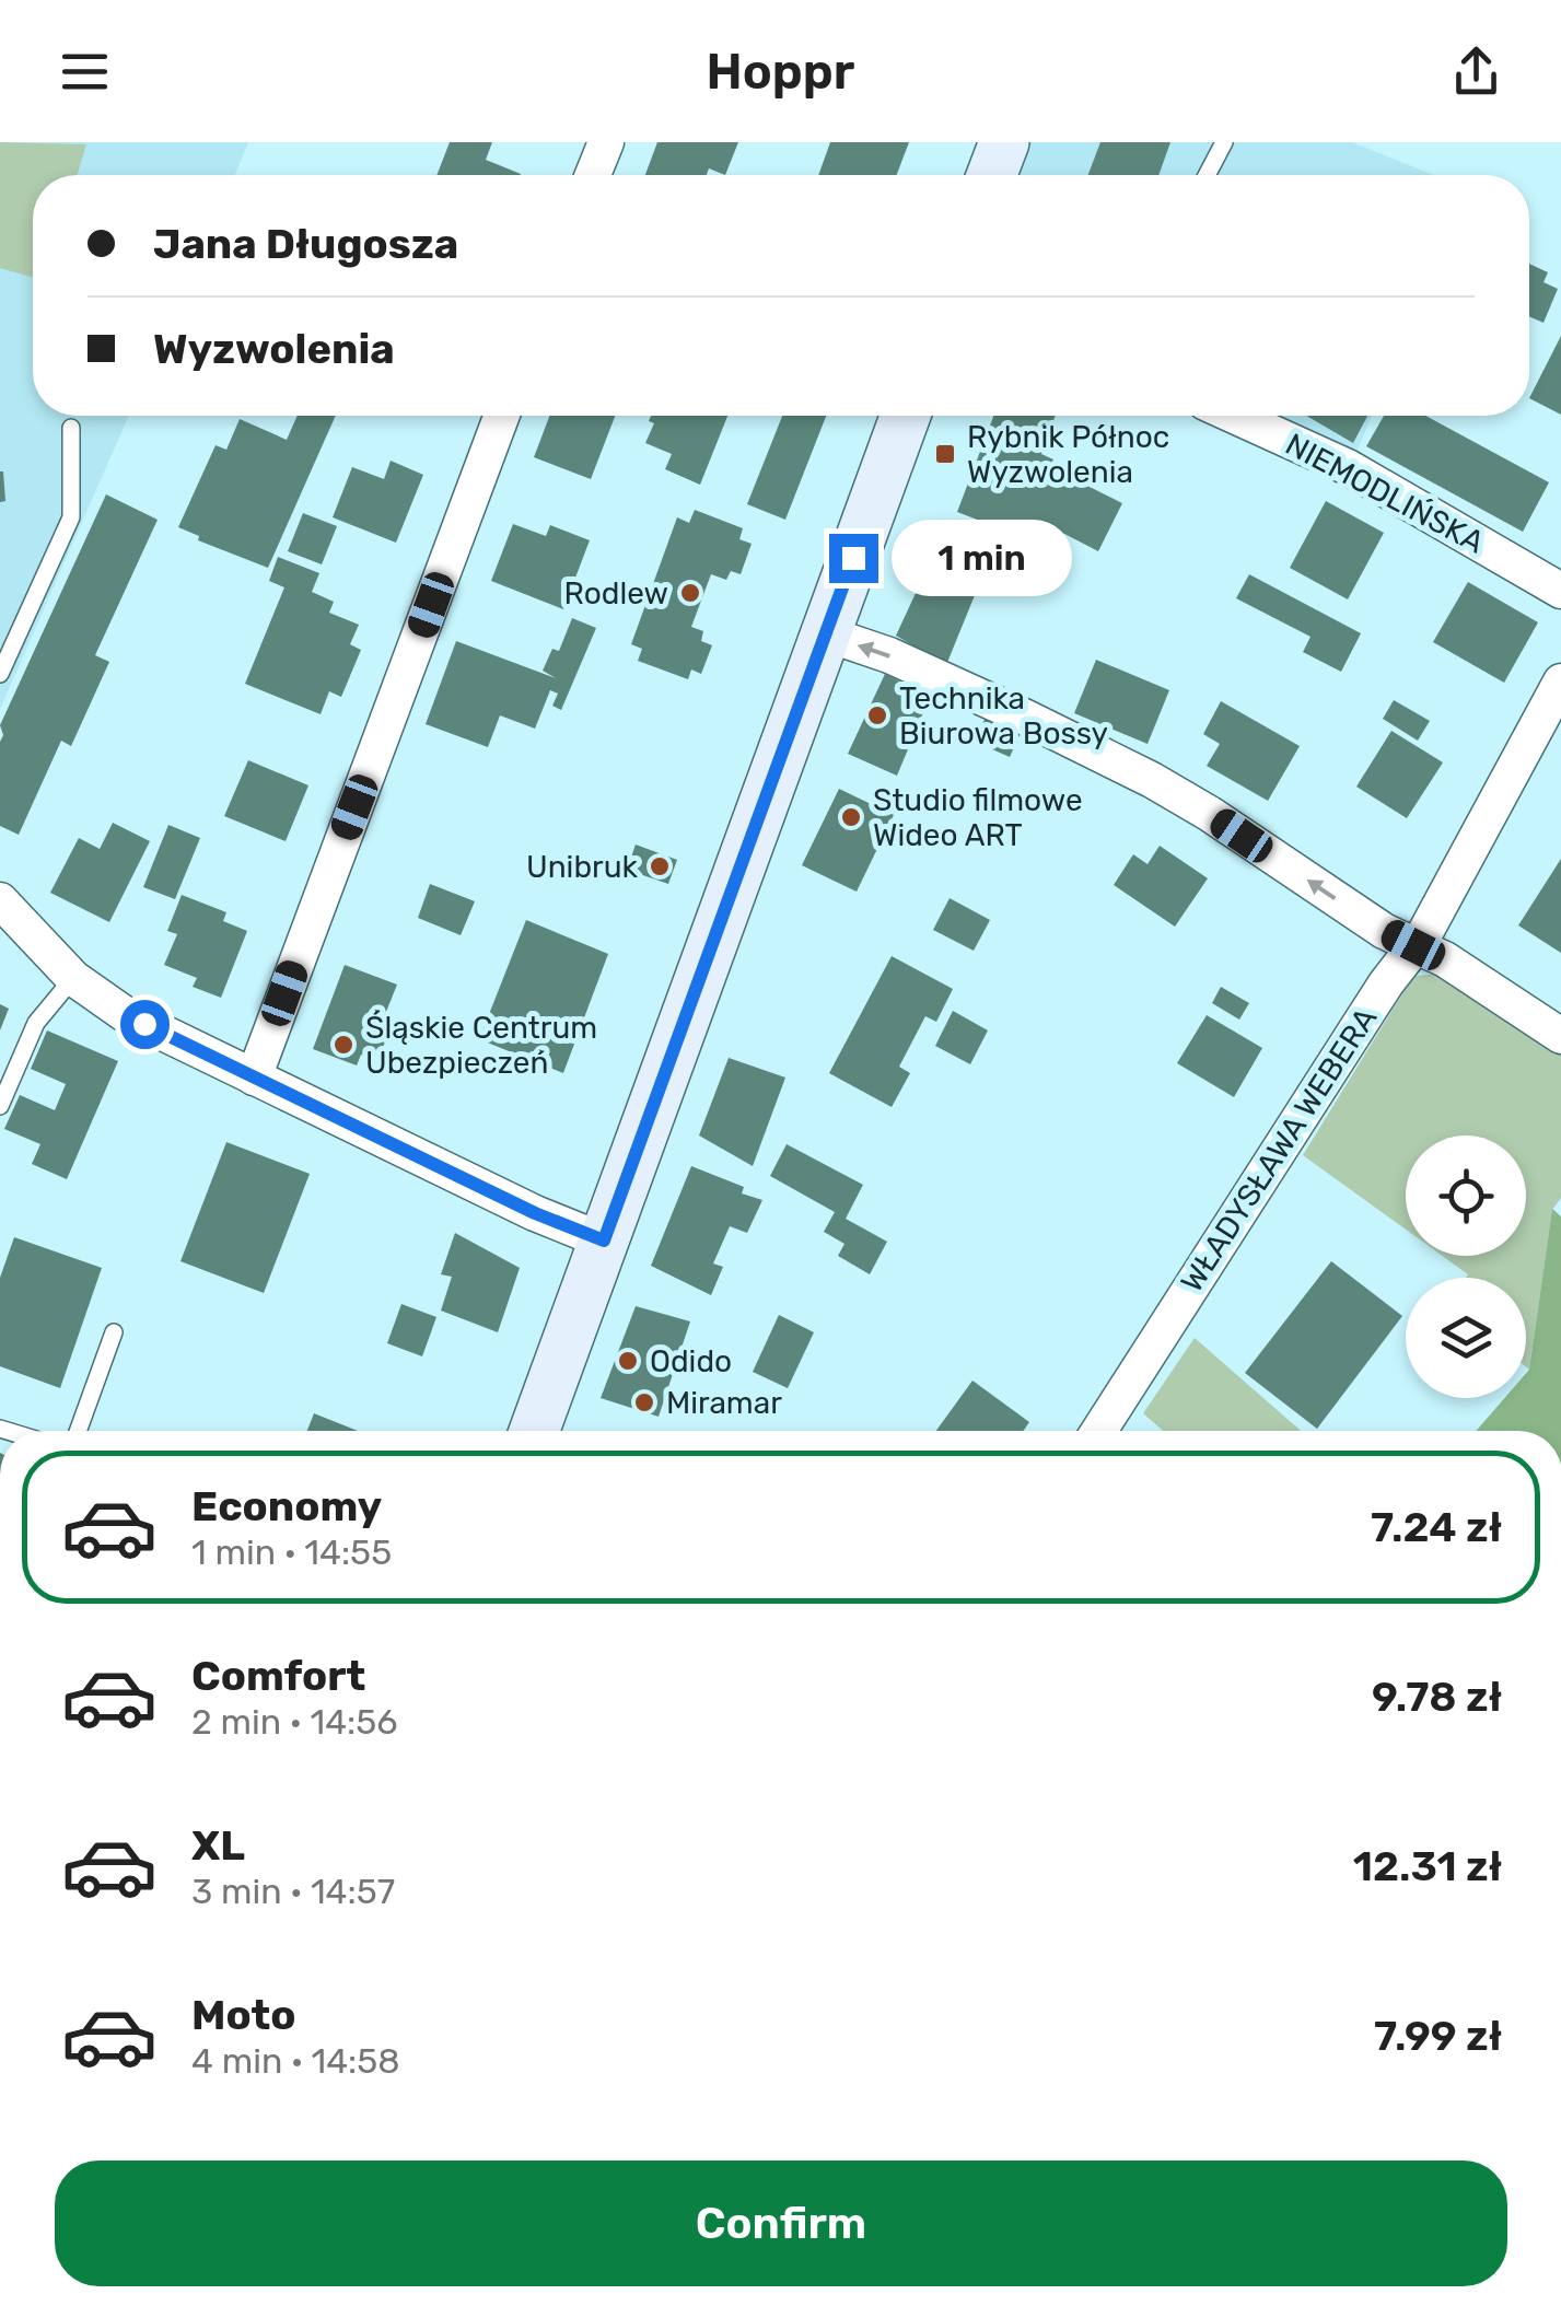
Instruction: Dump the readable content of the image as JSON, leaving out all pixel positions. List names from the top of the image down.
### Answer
{
  "streets": {
    "street": ["NIEMODLIŃSKA", "WŁADYSŁAWA WEBERA"]
  },
  "places": {
    "transit": ["Rybnik Północ Wyzwolenia"],
    "other": [
      "Rodlew",
      "Technika Biurowa Bossy",
      "Studio filmowe Wideo ART",
      "Unibruk",
      "Śląskie Centrum Ubezpieczeń",
      "Odido",
      "Miramar"
    ]
  },
  "page": {
    "header": "Hoppr",
    "banner": ["Jana Długosza", "Wyzwolenia"],
    "bubble": "1 min",
    "list": [
      {
        "name": "Economy",
        "note": "1 min · 14:55",
        "value": "7.24 zł"
      },
      {
        "name": "Comfort",
        "note": "2 min · 14:56",
        "value": "9.78 zł"
      },
      {
        "name": "XL",
        "note": "3 min · 14:57",
        "value": "12.31 zł"
      },
      {
        "name": "Moto",
        "note": "4 min · 14:58",
        "value": "7.99 zł"
      }
    ],
    "buttons": "Confirm"
  }
}
